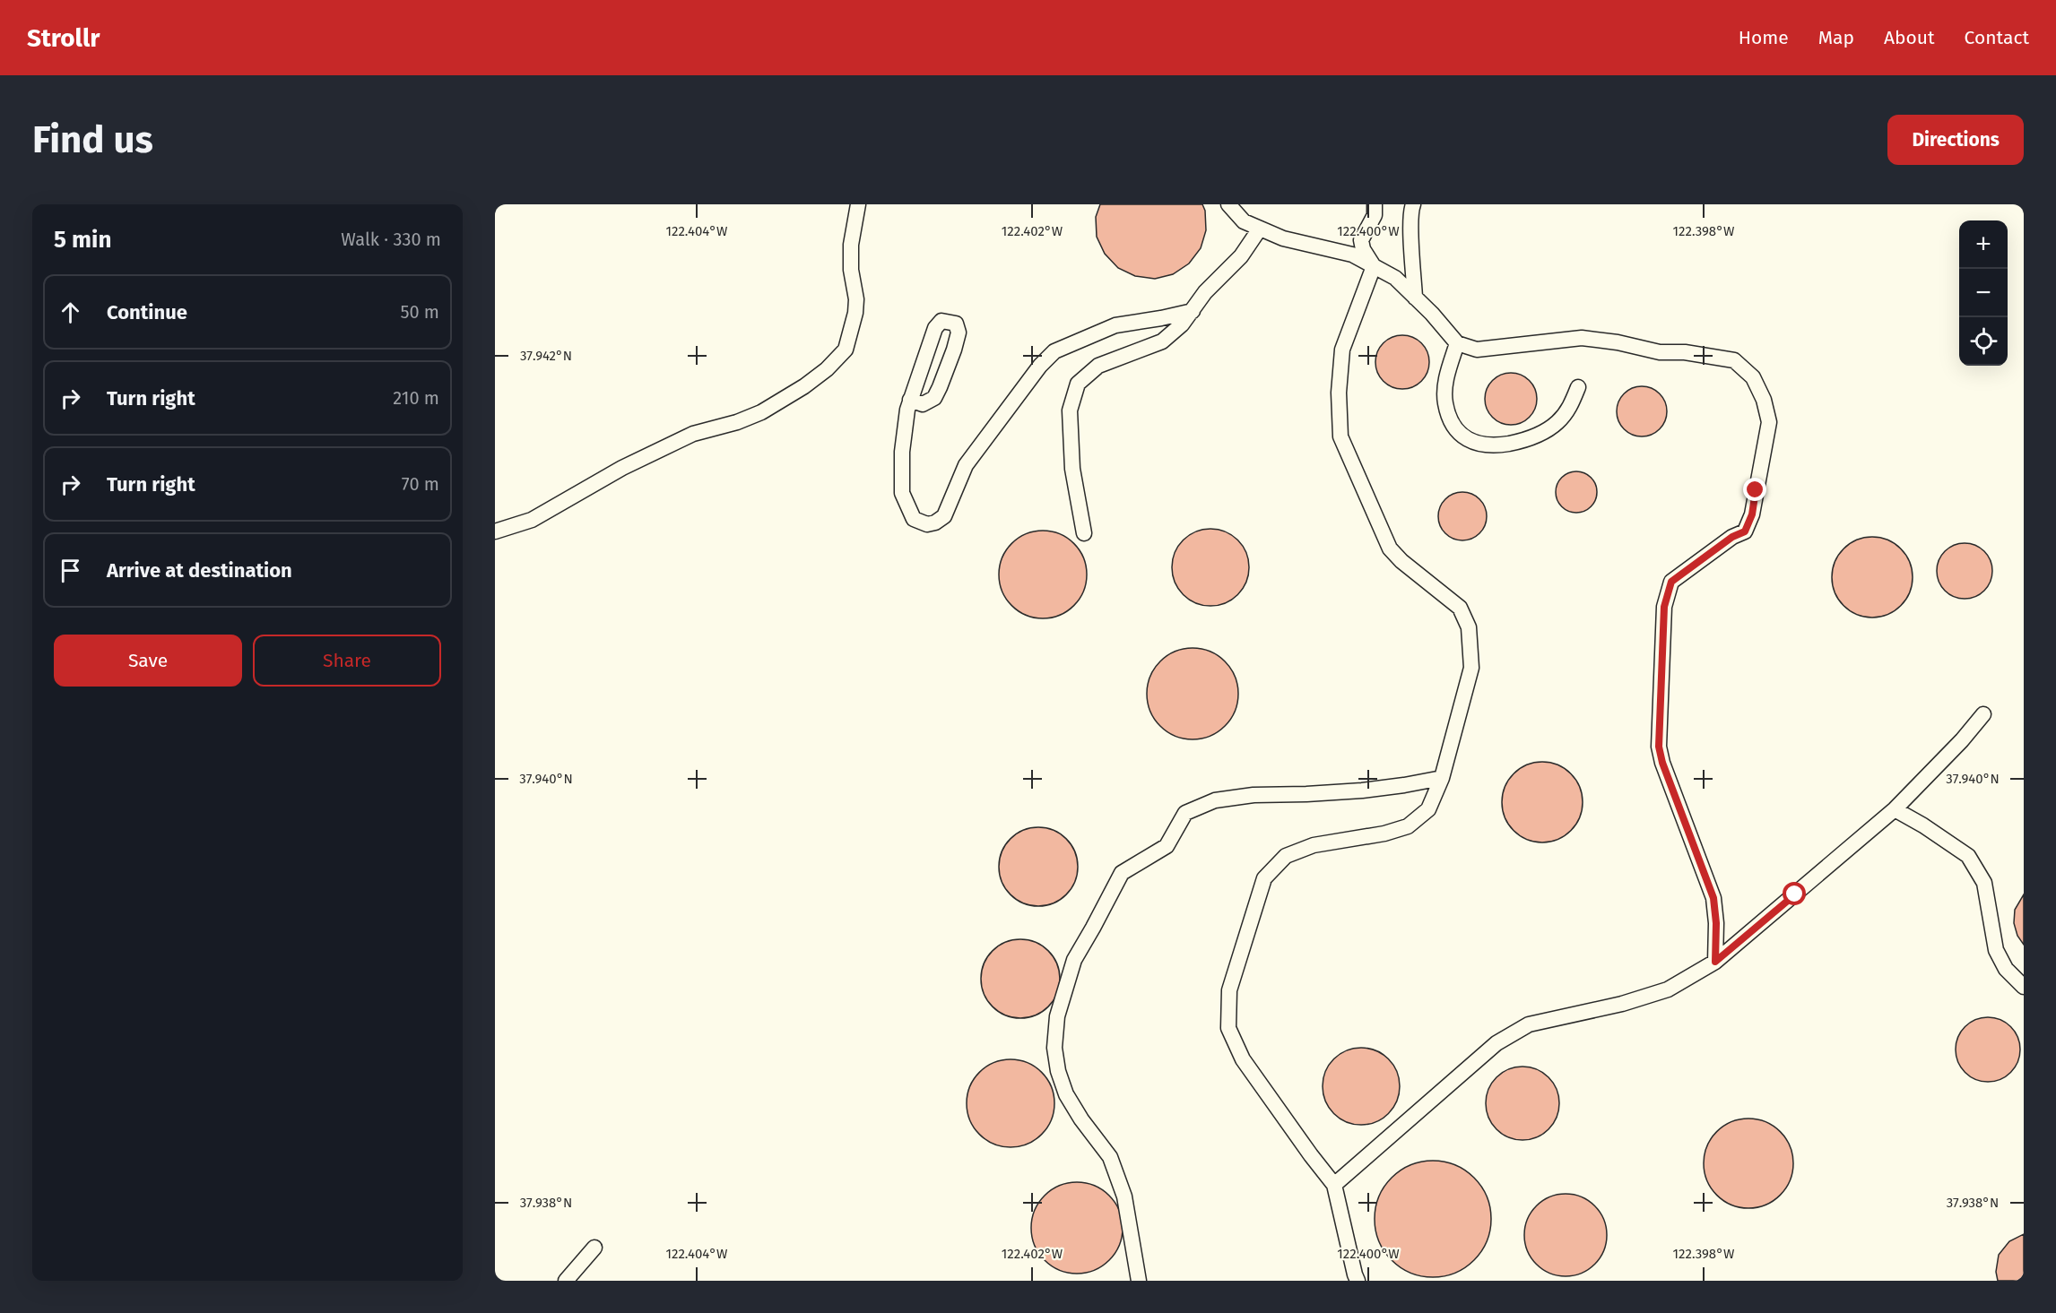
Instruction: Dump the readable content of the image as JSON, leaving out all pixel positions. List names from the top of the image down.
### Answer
{
  "page": {
    "header": "Strollr",
    "nav": [
      "Home",
      "Map",
      "About",
      "Contact"
    ],
    "buttons": [
      "Directions",
      ["Save", "Share"]
    ],
    "title": "Find us",
    "heading": ["5 min", "Walk · 330 m"],
    "map_buttons": ["+", "−"],
    "list": [
      ["Continue", "50 m"],
      ["Turn right", "210 m"],
      ["Turn right", "70 m"],
      "Arrive at destination"
    ]
  },
  "coordinates": [
    "122.404°W",
    "122.402°W",
    "122.400°W",
    "122.398°W",
    "37.942°N",
    "37.940°N",
    "37.938°N"
  ]
}
